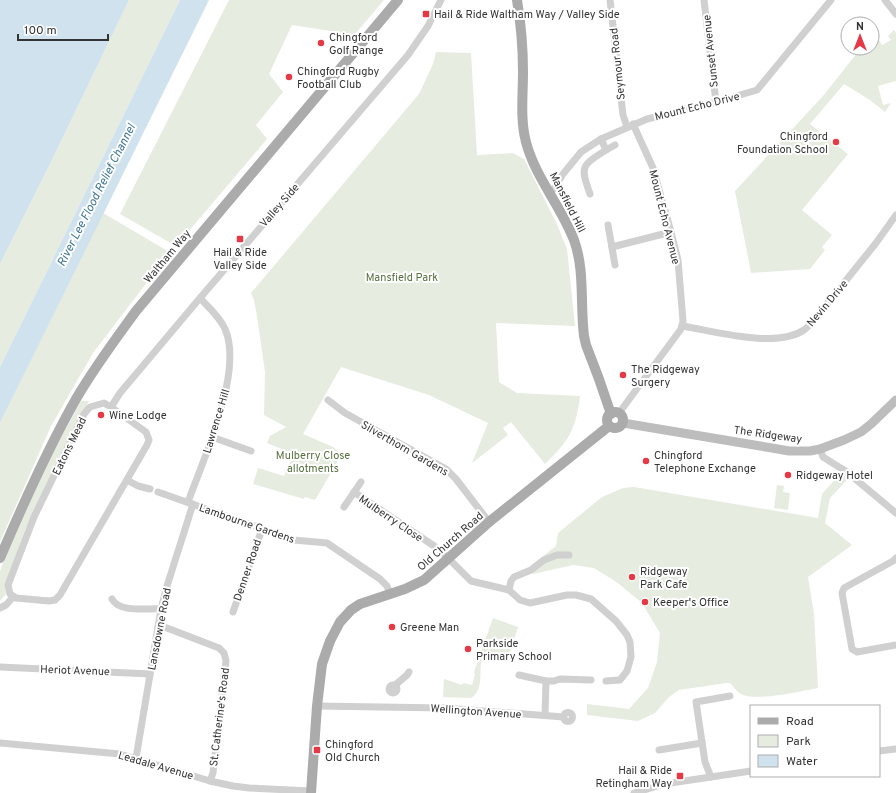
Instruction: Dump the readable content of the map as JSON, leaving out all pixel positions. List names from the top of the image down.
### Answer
{
  "streets": {
    "main road": [
      "Mansfield Hill",
      "Waltham Way",
      "The Ridgeway",
      "Old Church Road"
    ],
    "street": [
      "Sunset Avenue",
      "Seymour Road",
      "Mount Echo Drive",
      "Valley Side",
      "Mount Echo Avenue",
      "Nevin Drive",
      "Lawrence Hill",
      "Eatons Mead",
      "Silverthorn Gardens",
      "Mulberry Close",
      "Lambourne Gardens",
      "Denner Road",
      "Lansdowne Road",
      "Heriot Avenue",
      "Wellington Avenue",
      "St. Catherine's Road",
      "Leadale Avenue"
    ]
  },
  "crossings": [
    ["Sunset Avenue", "Mount Echo Drive"],
    ["Seymour Road", "Mount Echo Drive"],
    ["Seymour Road", "Mount Echo Avenue"],
    ["Mount Echo Drive", "Mansfield Hill"],
    ["Mount Echo Drive", "Mount Echo Avenue"],
    ["Mansfield Hill", "The Ridgeway"],
    ["Mansfield Hill", "Old Church Road"],
    ["Valley Side", "Lawrence Hill"],
    ["Valley Side", "Eatons Mead"],
    ["Mount Echo Avenue", "Nevin Drive"],
    ["Lawrence Hill", "Lambourne Gardens"],
    ["Lawrence Hill", "Lansdowne Road"],
    ["The Ridgeway", "Old Church Road"],
    ["Silverthorn Gardens", "Old Church Road"],
    ["Mulberry Close", "Old Church Road"],
    ["Lambourne Gardens", "Old Church Road"],
    ["Lambourne Gardens", "Denner Road"],
    ["Lambourne Gardens", "Lansdowne Road"],
    ["Old Church Road", "Wellington Avenue"],
    ["Old Church Road", "Leadale Avenue"],
    ["Lansdowne Road", "Heriot Avenue"],
    ["Lansdowne Road", "St. Catherine's Road"],
    ["Lansdowne Road", "Leadale Avenue"],
    ["St. Catherine's Road", "Leadale Avenue"]
  ],
  "water": ["River Lee Flood Relief Channel"],
  "parks": ["Mansfield Park", "Mulberry Close allotments"],
  "places": {
    "transit": [
      "Hail & Ride Waltham Way / Valley Side",
      "Hail & Ride Valley Side",
      "Chingford Old Church",
      "Hail & Ride Retingham Way"
    ],
    "other": [
      "Chingford Golf Range",
      "Chingford Rugby Football Club",
      "Chingford Foundation School",
      "The Ridgeway Surgery",
      "Wine Lodge",
      "Chingford Telephone Exchange",
      "Ridgeway Hotel",
      "Ridgeway Park Cafe",
      "Keeper's Office",
      "Greene Man",
      "Parkside Primary School"
    ]
  },
  "legend": ["Road", "Park", "Water"],
  "scale_bar": "100 m",
  "north": "top"
}
